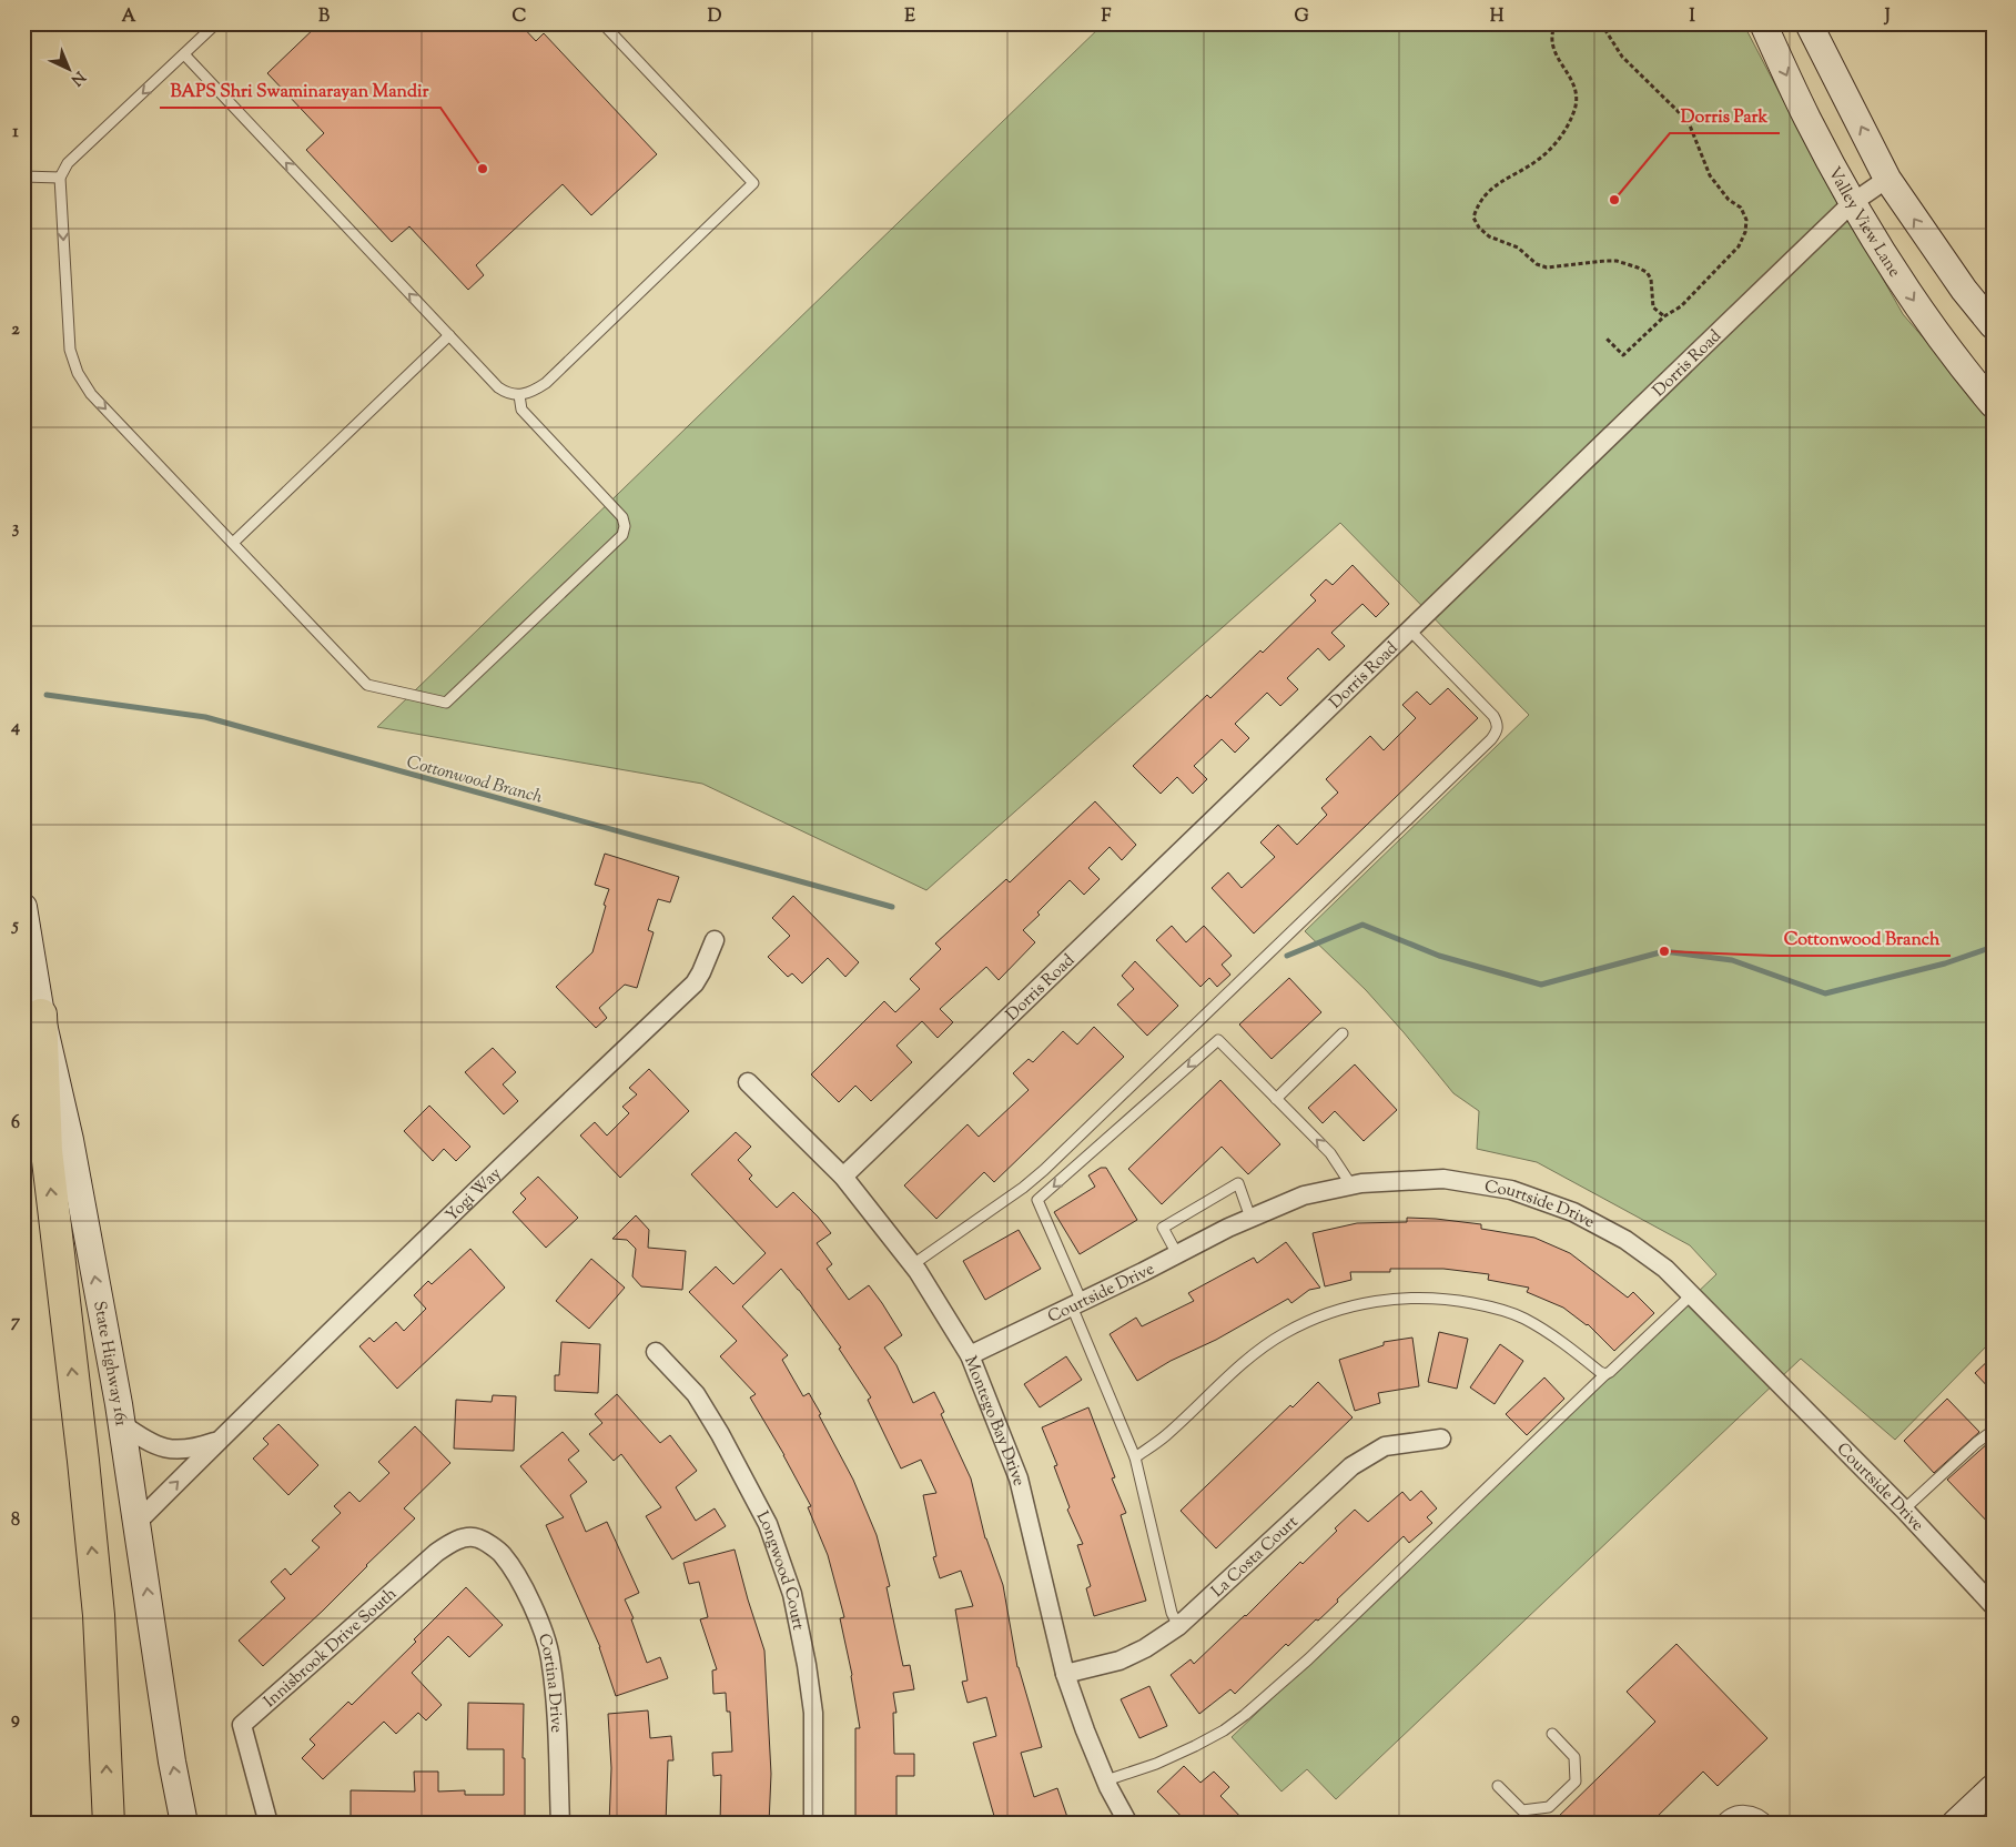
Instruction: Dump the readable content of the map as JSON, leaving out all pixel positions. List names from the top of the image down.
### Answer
{
  "streets": {
    "main road": ["Valley View Lane", "State Highway 161"],
    "street": [
      "Dorris Road",
      "Yogi Way",
      "Courtside Drive",
      "Montego Bay Drive",
      "La Costa Court",
      "Longwood Court",
      "Innisbrook Drive South",
      "Cortina Drive"
    ]
  },
  "crossings": [
    ["Valley View Lane", "Dorris Road"],
    ["Dorris Road", "Montego Bay Drive"],
    ["Yogi Way", "State Highway 161"],
    ["Courtside Drive", "Montego Bay Drive"],
    ["Montego Bay Drive", "La Costa Court"],
    ["Innisbrook Drive South", "Cortina Drive"]
  ],
  "one_way": ["State Highway 161"],
  "water": ["Cottonwood Branch"],
  "places": ["BAPS Shri Swaminarayan Mandir", "Dorris Park", "Cottonwood Branch"],
  "north": "bottom right",
  "grid": {
    "columns": [
      "A",
      "B",
      "C",
      "D",
      "E",
      "F",
      "G",
      "H",
      "I",
      "J"
    ],
    "rows": [
      "1",
      "2",
      "3",
      "4",
      "5",
      "6",
      "7",
      "8",
      "9"
    ]
  }
}
